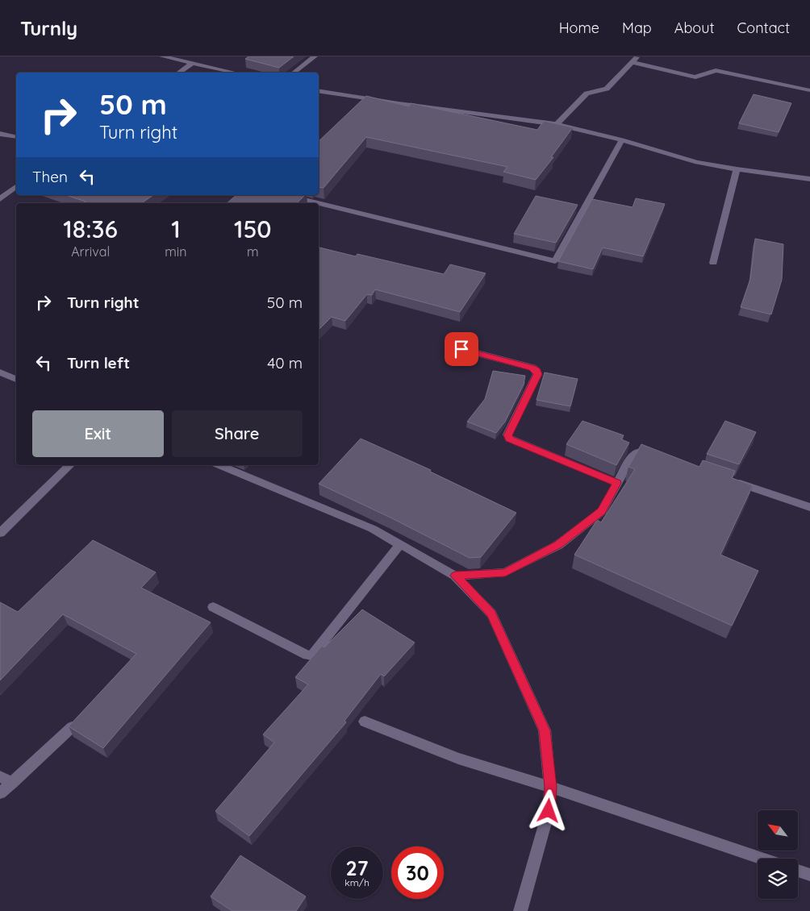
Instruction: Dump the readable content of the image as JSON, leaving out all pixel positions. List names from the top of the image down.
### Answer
{
  "north": "top left",
  "page": {
    "header": "Turnly",
    "nav": [
      "Home",
      "Map",
      "About",
      "Contact"
    ],
    "turn": ["50 m", "Turn right"],
    "then": "Then",
    "eta": [
      "18:36",
      "Arrival",
      "1",
      "min",
      "150",
      "m"
    ],
    "list": [
      {
        "name": "Turn right",
        "value": "50 m"
      },
      {
        "name": "Turn left",
        "value": "40 m"
      }
    ],
    "buttons": ["Exit", "Share"],
    "speed": "27 km/h",
    "limit": "30"
  }
}
